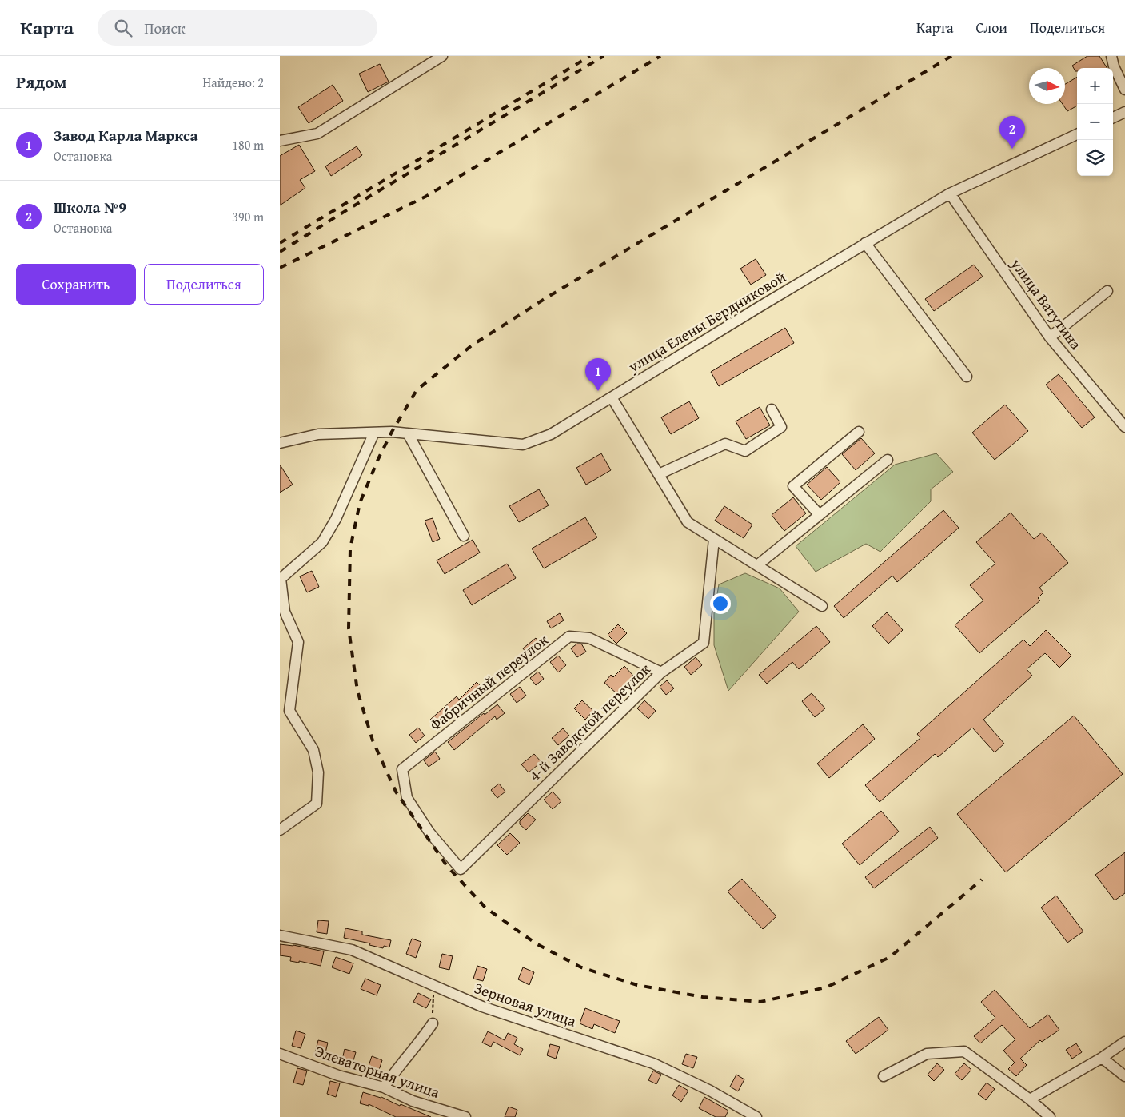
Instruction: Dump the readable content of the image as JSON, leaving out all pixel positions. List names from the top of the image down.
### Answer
{
  "streets": {
    "street": [
      "улица Ватутина",
      "улица Елены Бердниковой",
      "Фабричный переулок",
      "4-й Заводской переулок",
      "Зерновая улица",
      "Элеваторная улица"
    ]
  },
  "crossings": [
    ["улица Ватутина", "улица Елены Бердниковой"],
    ["Фабричный переулок", "4-й Заводской переулок"]
  ],
  "north": "right",
  "page": {
    "header": "Карта",
    "search": "Поиск",
    "nav": ["Карта", "Слои", "Поделиться"],
    "heading": ["Рядом", "Найдено: 2"],
    "map_buttons": ["+", "−"],
    "list": [
      {
        "mark": "1",
        "name": "Завод Карла Маркса",
        "note": "Остановка",
        "value": "180 m"
      },
      {
        "mark": "2",
        "name": "Школа №9",
        "note": "Остановка",
        "value": "390 m"
      }
    ],
    "pins": ["2", "1"],
    "buttons": ["Сохранить", "Поделиться"]
  }
}
